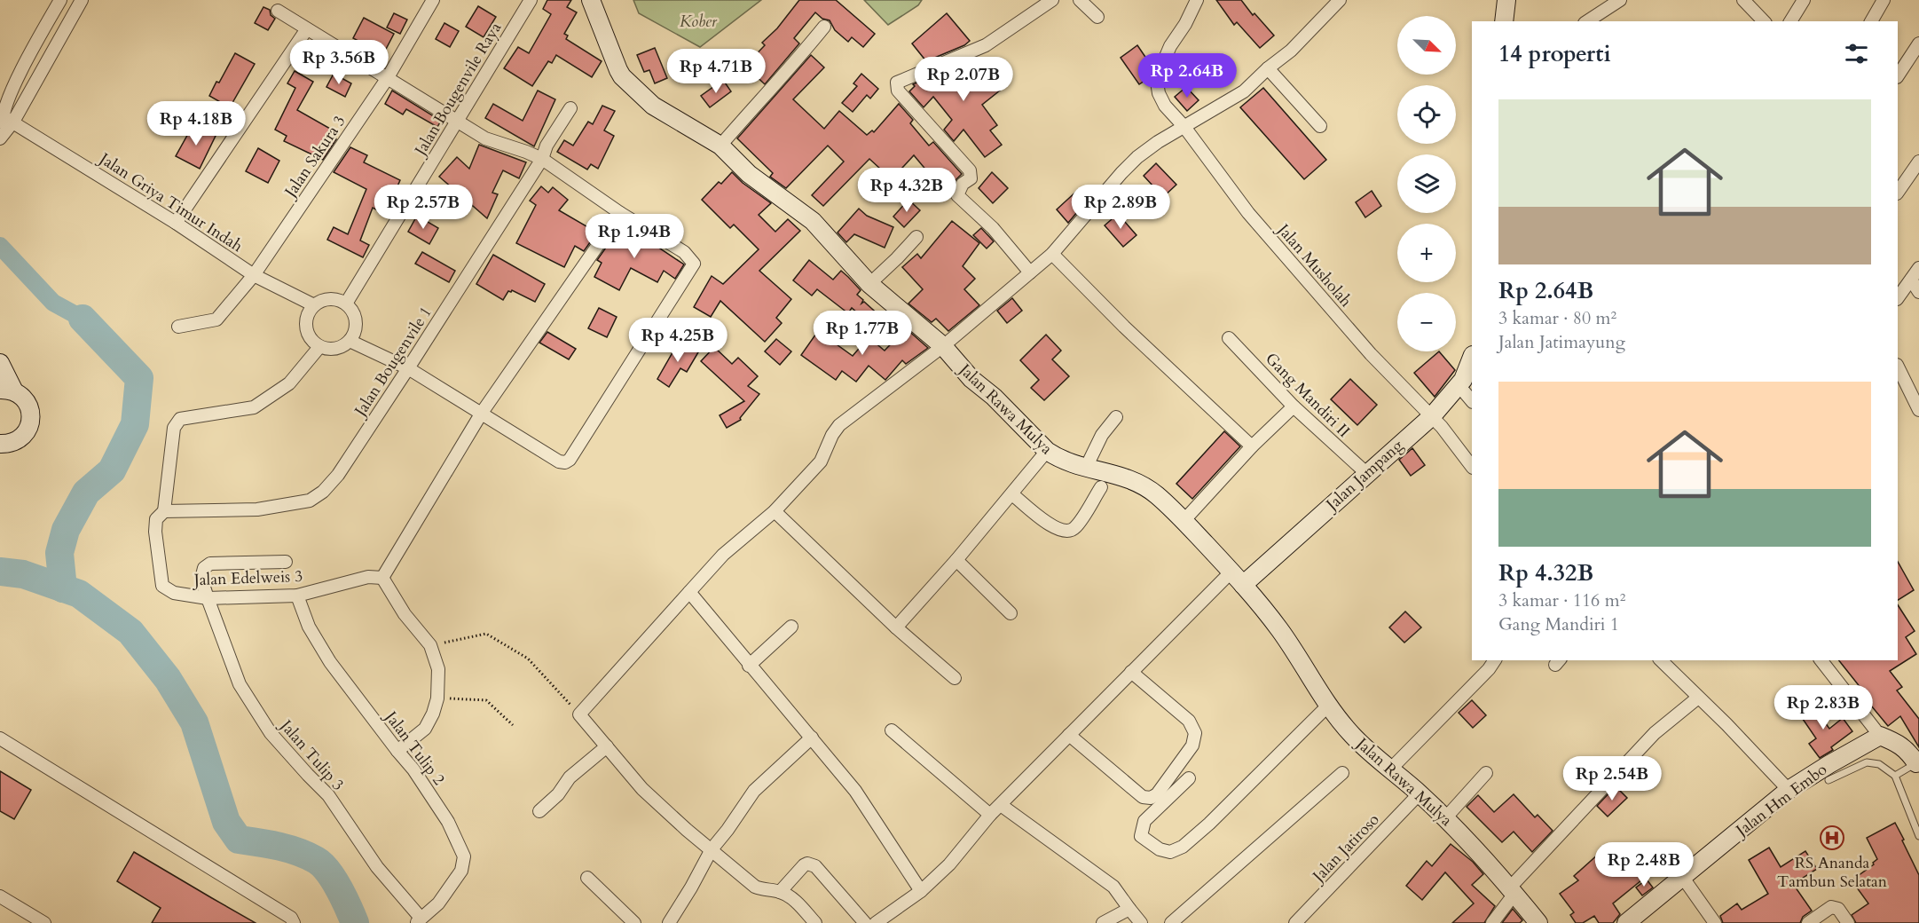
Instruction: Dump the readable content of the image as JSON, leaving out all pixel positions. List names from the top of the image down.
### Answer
{
  "streets": {
    "main road": ["Jalan Rawa Mulya", "Jalan Jampang", "Jalan Hm Embo"],
    "street": [
      "Jalan Bougenvile Raya",
      "Jalan Sakura 3",
      "Jalan Griya Timur Indah",
      "Jalan Musholah",
      "Jalan Bougenvile 1",
      "Gang Mandiri II",
      "Jalan Edelweis 3",
      "Jalan Tulip 2",
      "Jalan Tulip 3",
      "Jalan Jatiroso"
    ]
  },
  "crossings": [
    ["Jalan Bougenvile Raya", "Jalan Griya Timur Indah"],
    ["Jalan Sakura 3", "Jalan Griya Timur Indah"],
    ["Jalan Musholah", "Jalan Jampang"],
    ["Jalan Bougenvile 1", "Jalan Edelweis 3"],
    ["Gang Mandiri II", "Jalan Jampang"],
    ["Jalan Rawa Mulya", "Jalan Jampang"],
    ["Jalan Rawa Mulya", "Jalan Jatiroso"],
    ["Jalan Edelweis 3", "Jalan Tulip 2"],
    ["Jalan Edelweis 3", "Jalan Tulip 3"],
    ["Jalan Tulip 2", "Jalan Tulip 3"]
  ],
  "parks": ["Kober"],
  "places": {
    "hospital": ["RS Ananda Tambun Selatan"]
  },
  "north": "bottom right",
  "page": {
    "map_buttons": ["+", "−"],
    "heading": "14 properti",
    "price": [
      "Rp 3.56B",
      "Rp 4.71B",
      "Rp 2.64B",
      "Rp 2.07B",
      "Rp 4.18B",
      "Rp 4.32B",
      "Rp 2.57B",
      "Rp 2.89B",
      "Rp 1.94B",
      "Rp 1.77B",
      "Rp 4.25B",
      "Rp 2.83B",
      "Rp 2.54B",
      "Rp 2.48B"
    ],
    "list": [
      {
        "name": "Rp 2.64B",
        "note": "3 kamar · 80 m² · Jalan Jatimayung"
      },
      {
        "name": "Rp 4.32B",
        "note": "3 kamar · 116 m² · Gang Mandiri 1"
      }
    ]
  }
}
